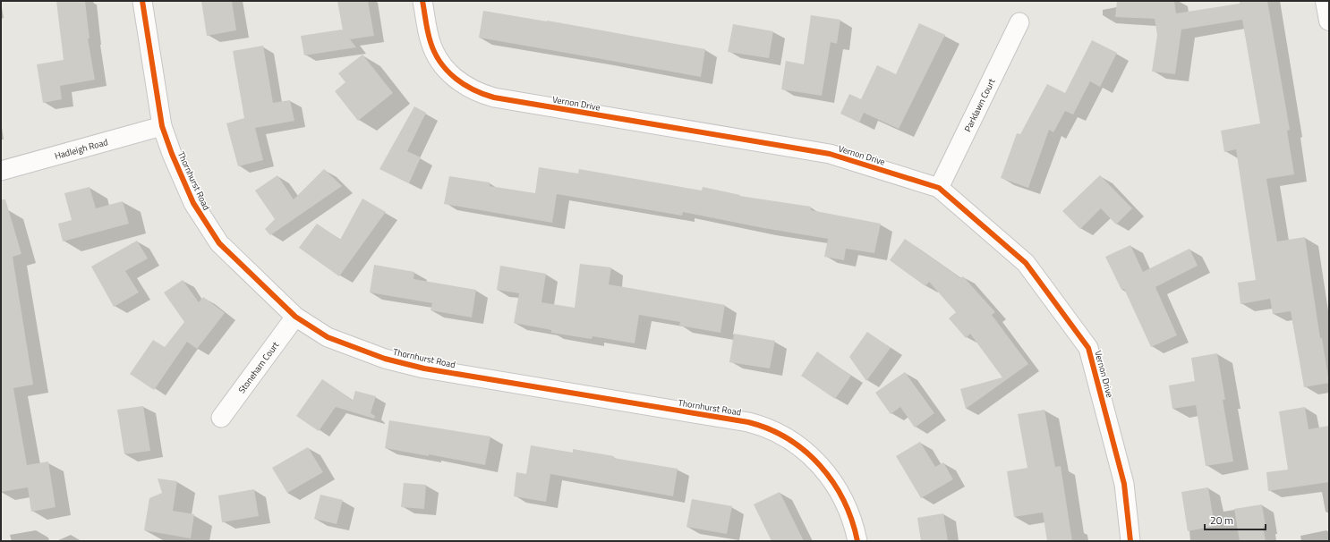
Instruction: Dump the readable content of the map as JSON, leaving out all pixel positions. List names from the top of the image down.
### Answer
{
  "streets": {
    "street": [
      "Vernon Drive",
      "Parklawn Court",
      "Hadleigh Road",
      "Thornhurst Road",
      "Stoneham Court"
    ]
  },
  "crossings": [
    ["Vernon Drive", "Parklawn Court"],
    ["Hadleigh Road", "Thornhurst Road"],
    ["Thornhurst Road", "Stoneham Court"]
  ],
  "scale_bar": "20 m"
}
